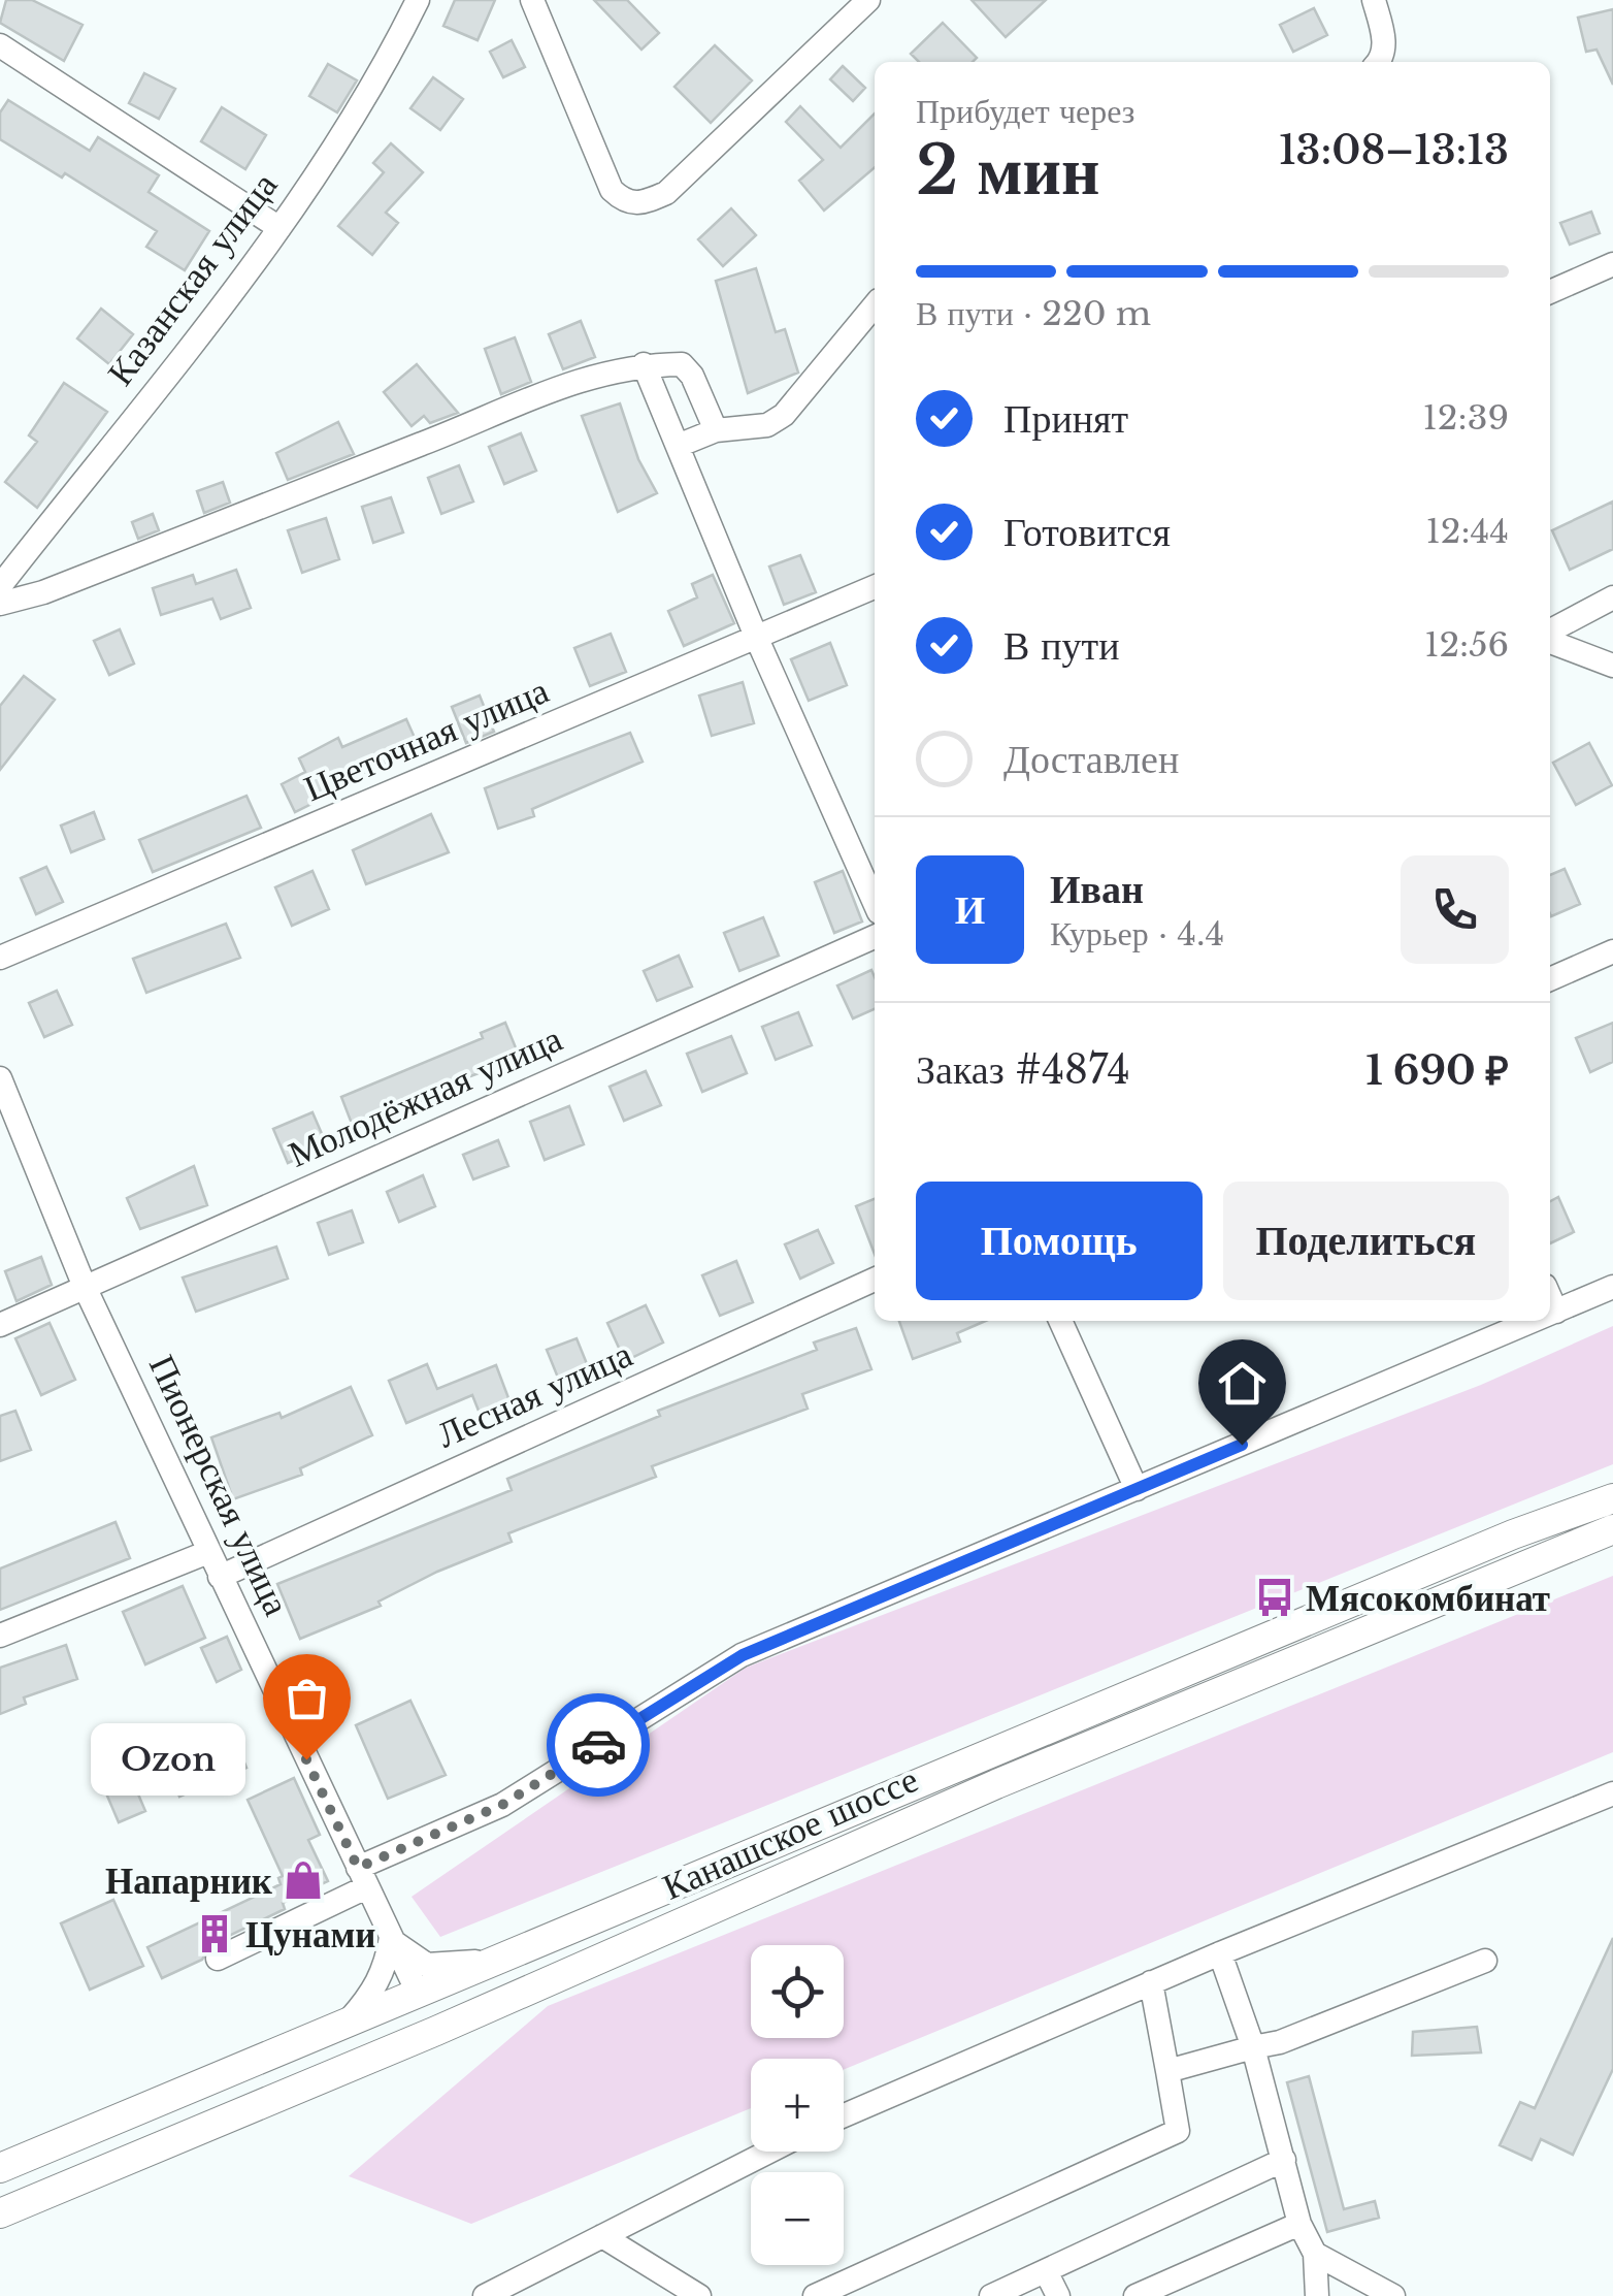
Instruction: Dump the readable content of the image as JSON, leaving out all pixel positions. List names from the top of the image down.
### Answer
{
  "streets": {
    "main road": ["Пионерская улица", "Канашское шоссе"],
    "street": [
      "Казанская улица",
      "Цветочная улица",
      "Молодёжная улица",
      "Лесная улица"
    ]
  },
  "crossings": [
    ["Молодёжная улица", "Пионерская улица"],
    ["Лесная улица", "Пионерская улица"],
    ["Пионерская улица", "Канашское шоссе"]
  ],
  "places": {
    "bus stop": ["Мясокомбинат"],
    "other": ["Ozon"],
    "shop": ["Напарник"],
    "building": ["Цунами"]
  },
  "page": {
    "heading": ["2 мин", "Прибудет через", "13:08–13:13"],
    "panel": [
      "Иван",
      "Курьер · 4.4",
      "Заказ #4874",
      "1 690 ₽"
    ],
    "bar": "В пути · 220 m",
    "list": [
      ["Принят", "12:39"],
      ["Готовится", "12:44"],
      ["В пути", "12:56"],
      "Доставлен"
    ],
    "round": "И",
    "buttons": ["Помощь", "Поделиться"],
    "bubble": "Ozon",
    "map_buttons": ["+", "−"]
  }
}
